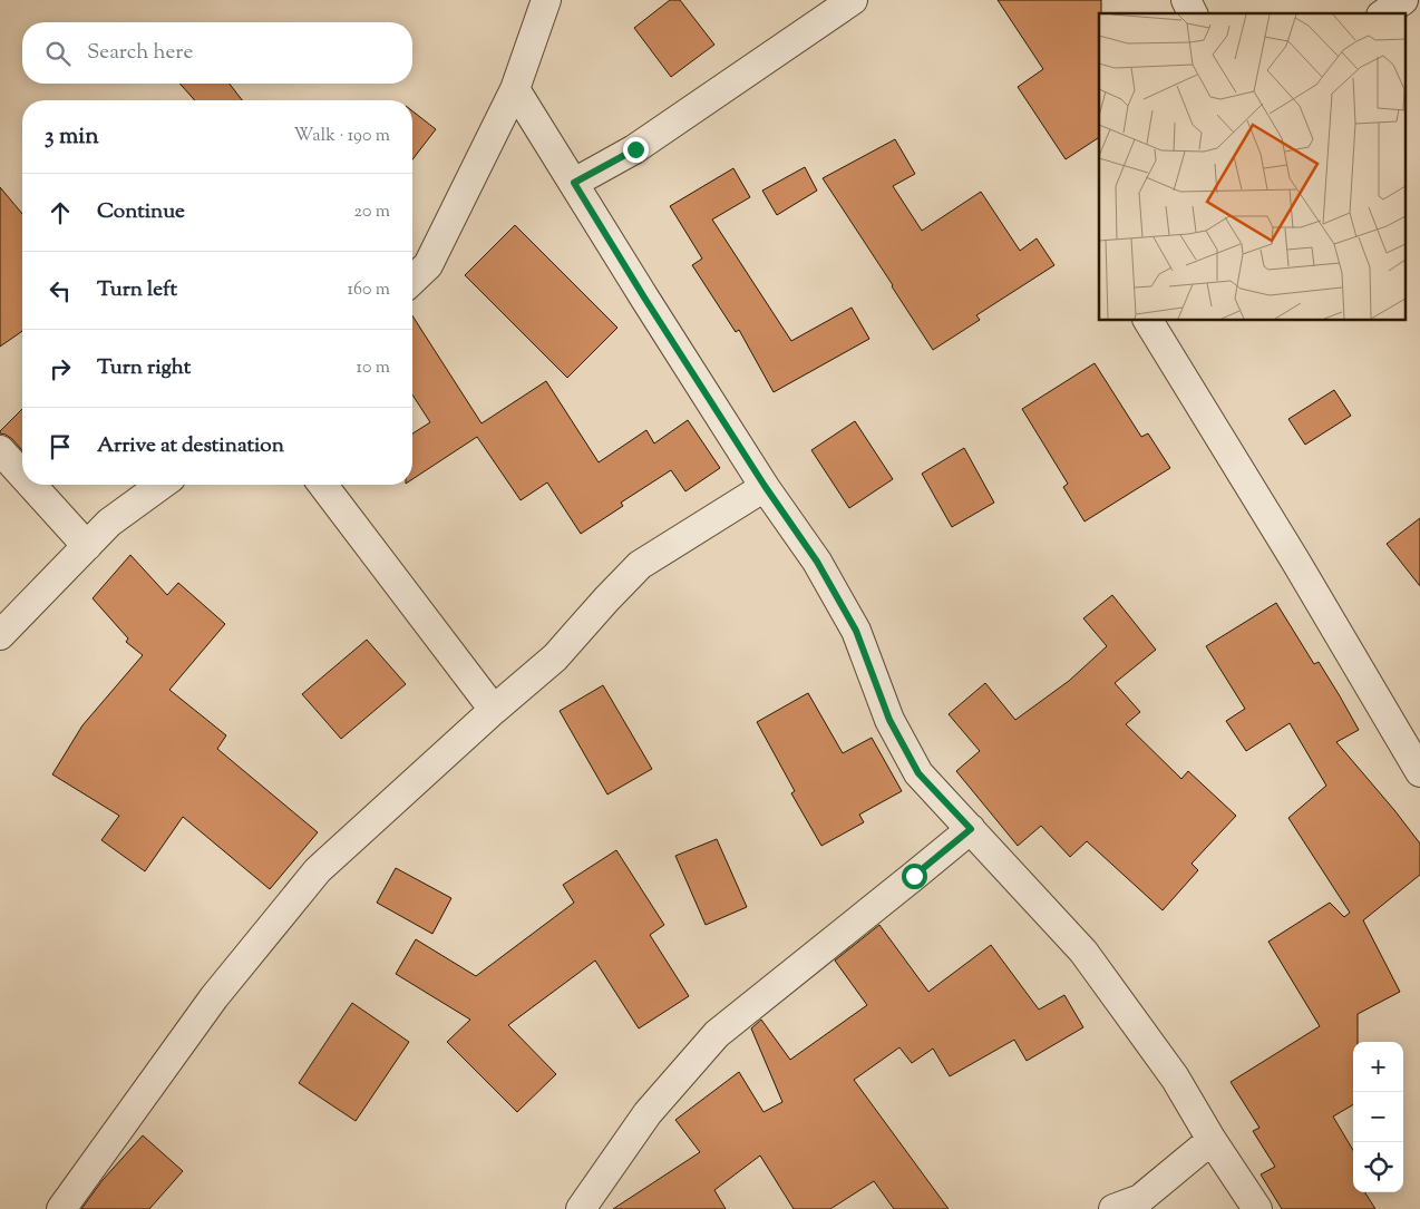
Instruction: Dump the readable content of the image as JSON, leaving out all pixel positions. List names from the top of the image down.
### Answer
{
  "page": {
    "search": "Search here",
    "heading": ["3 min", "Walk · 190 m"],
    "list": [
      ["Continue", "20 m"],
      ["Turn left", "160 m"],
      ["Turn right", "10 m"],
      "Arrive at destination"
    ],
    "map_buttons": ["+", "−"]
  }
}
